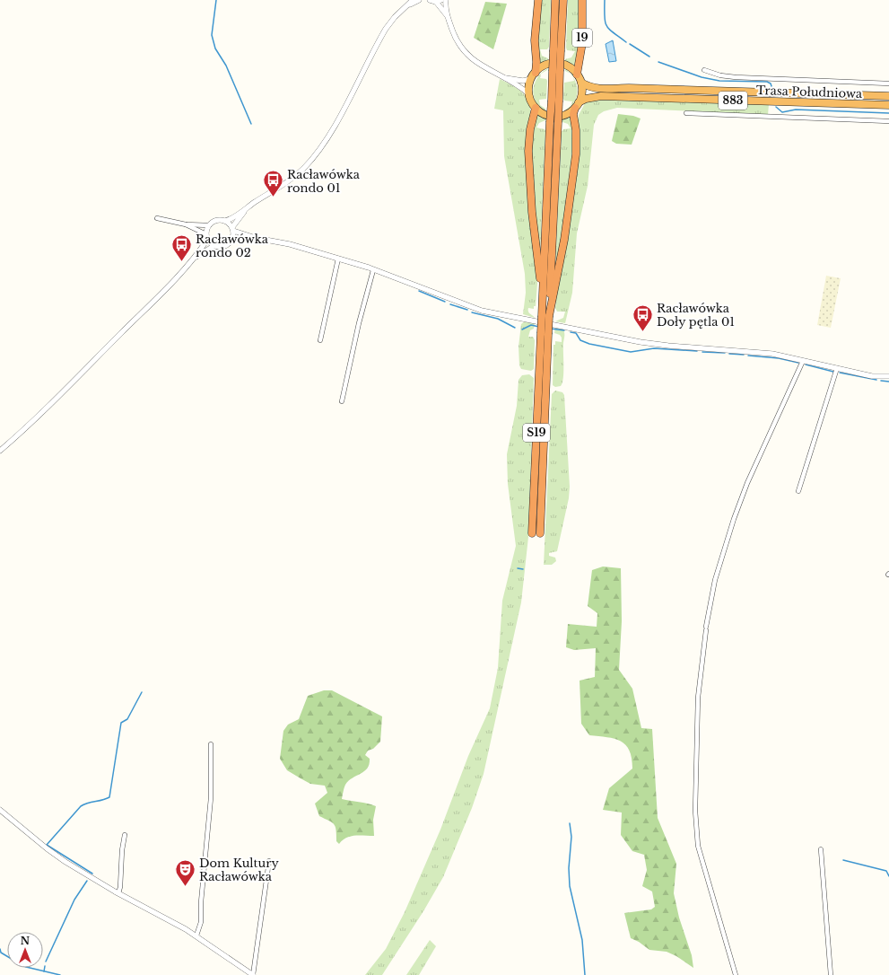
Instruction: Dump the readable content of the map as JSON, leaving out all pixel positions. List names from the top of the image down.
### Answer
{
  "streets": {
    "highway": [
      "19",
      "Trasa Południowa",
      "883",
      "S19"
    ]
  },
  "crossings": [
    ["19", "Trasa Południowa"],
    ["19", "883"],
    ["Trasa Południowa", "883"]
  ],
  "places": {
    "bus stop": ["Racławówka rondo 01", "Racławówka rondo 02", "Racławówka Doły pętla 01"],
    "theatre": ["Dom Kultury Racławówka"]
  },
  "north": "top"
}
